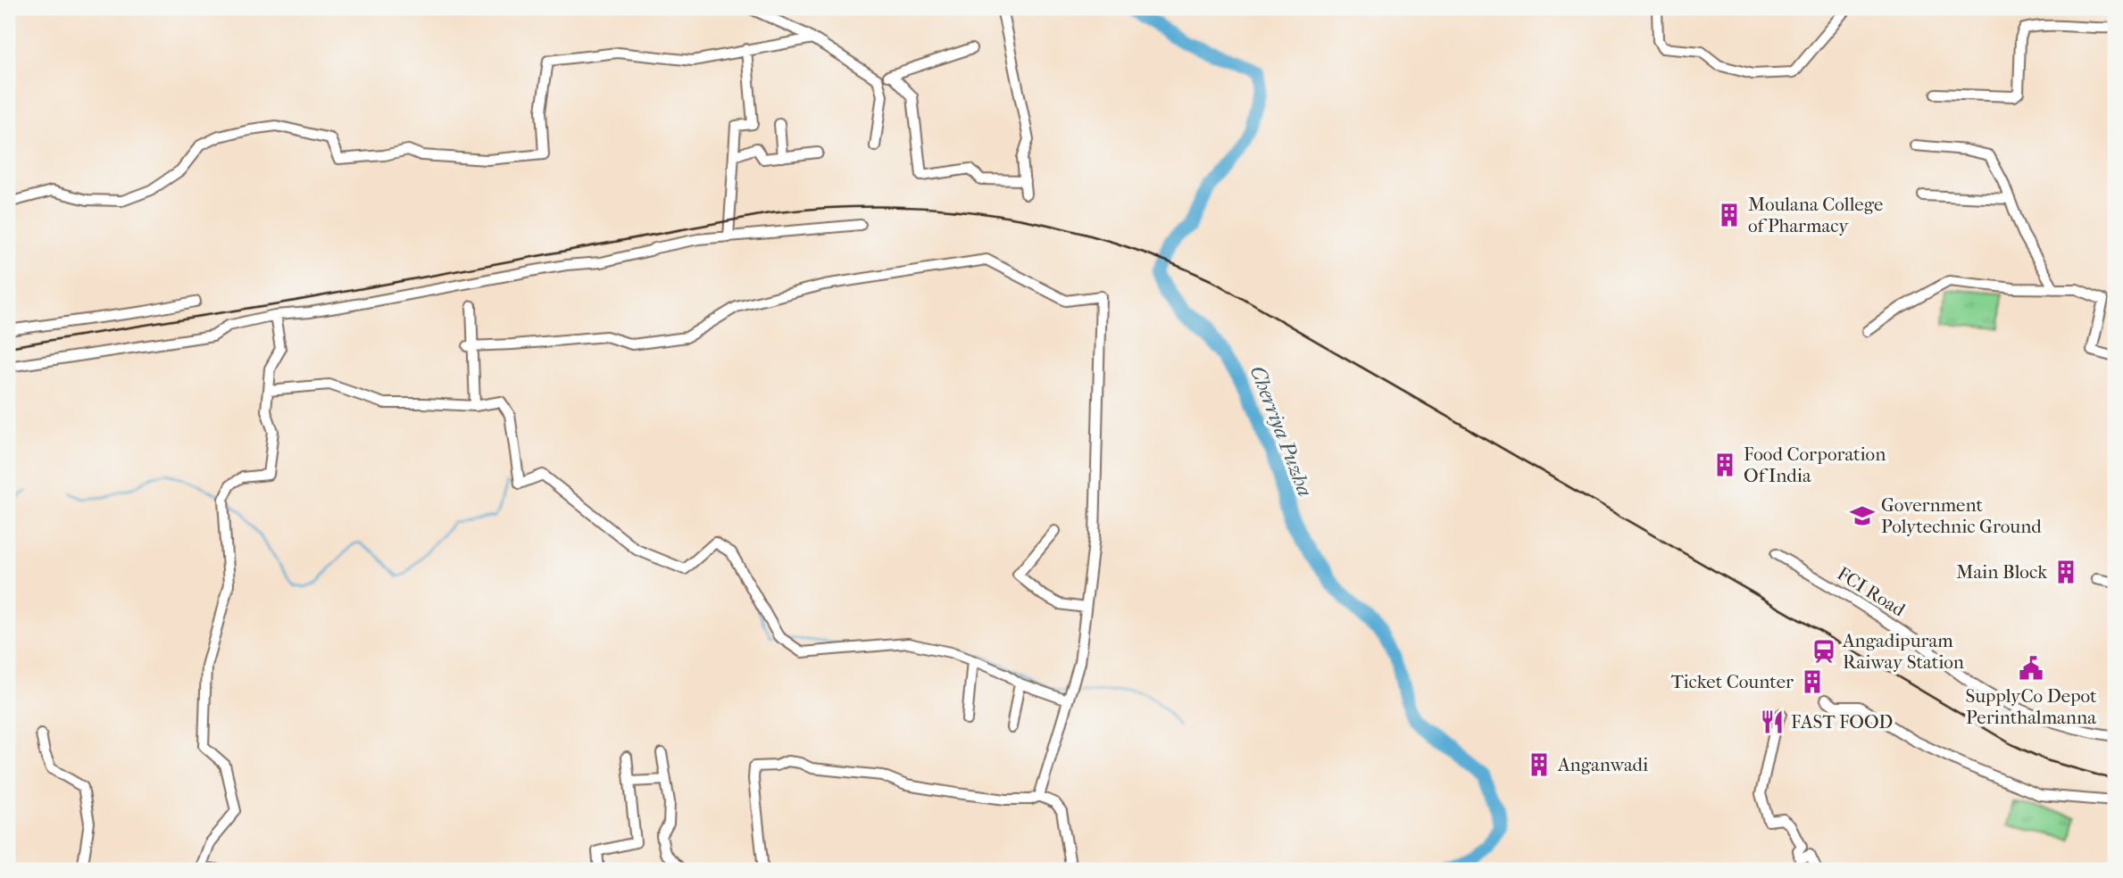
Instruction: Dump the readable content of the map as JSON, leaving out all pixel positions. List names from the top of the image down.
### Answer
{
  "streets": {
    "street": ["FCI Road"]
  },
  "water": ["Cherriya Puzha"],
  "places": {
    "building": [
      "Moulana College of Pharmacy",
      "Food Corporation Of India",
      "Main Block",
      "Ticket Counter",
      "Anganwadi"
    ],
    "school or university": ["Government Polytechnic Ground"],
    "station": ["Angadipuram Raiway Station"],
    "public building": ["SupplyCo Depot Perinthalmanna"],
    "restaurant": ["FAST FOOD"]
  }
}
